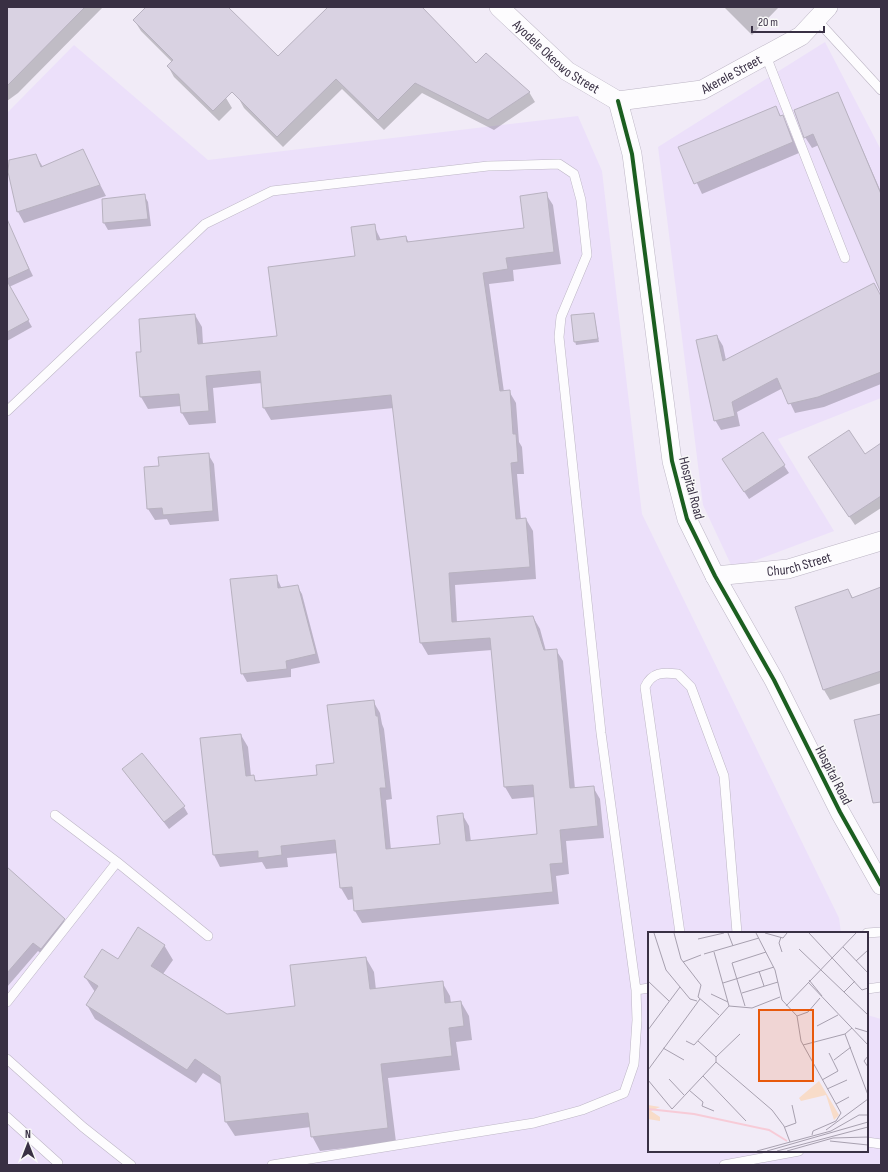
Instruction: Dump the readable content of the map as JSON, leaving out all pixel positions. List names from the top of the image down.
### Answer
{
  "streets": {
    "street": [
      "Ayodele Okeowo Street",
      "Akerele Street",
      "Hospital Road",
      "Church Street"
    ]
  },
  "crossings": [
    ["Ayodele Okeowo Street", "Akerele Street"],
    ["Ayodele Okeowo Street", "Hospital Road"],
    ["Akerele Street", "Hospital Road"],
    ["Hospital Road", "Church Street"]
  ],
  "scale_bar": "20 m",
  "north": "top"
}
